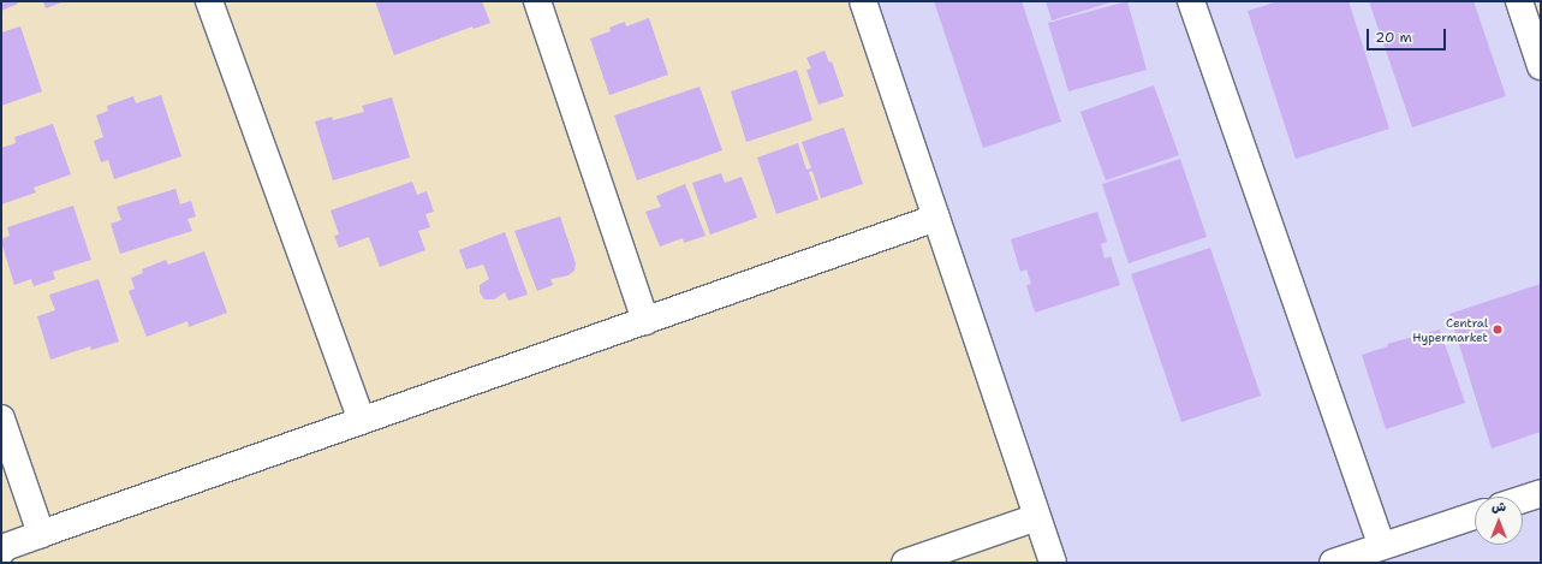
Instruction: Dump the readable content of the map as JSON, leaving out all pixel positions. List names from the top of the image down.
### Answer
{
  "places": ["Central Hypermarket"],
  "scale_bar": "20 m",
  "north": "top"
}
